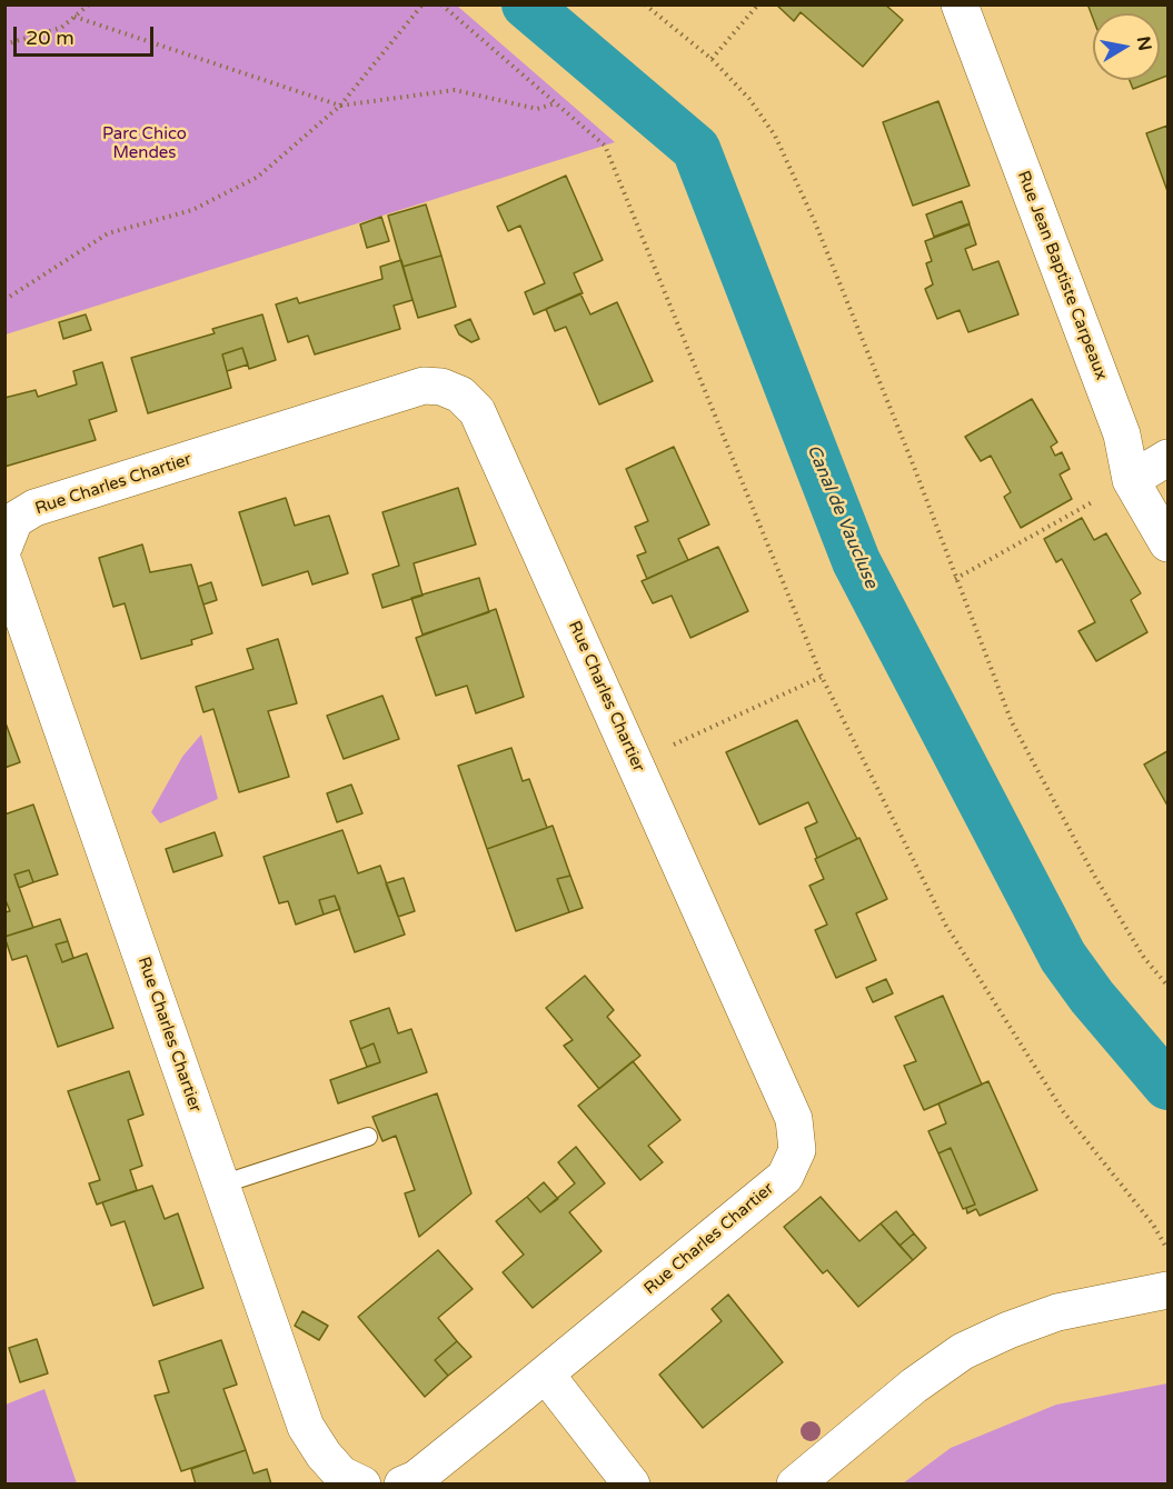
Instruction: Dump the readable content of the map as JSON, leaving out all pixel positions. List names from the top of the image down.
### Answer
{
  "streets": {
    "street": ["Rue Jean Baptiste Carpeaux", "Rue Charles Chartier"]
  },
  "water": ["Canal de Vaucluse"],
  "parks": ["Parc Chico Mendes"],
  "scale_bar": "20 m",
  "north": "right"
}
